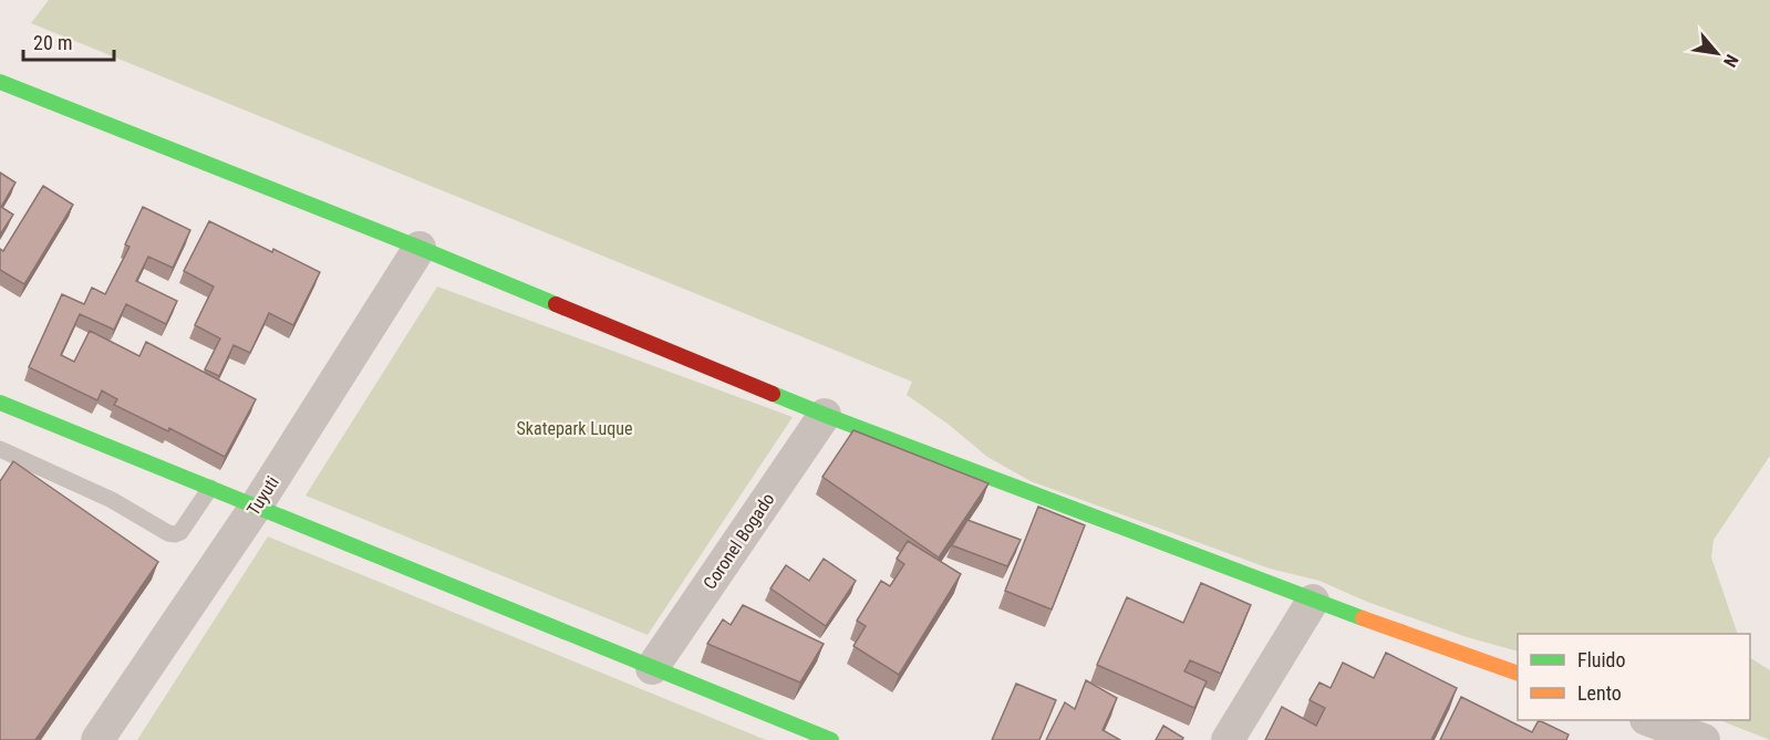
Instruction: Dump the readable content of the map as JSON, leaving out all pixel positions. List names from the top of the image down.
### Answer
{
  "streets": {
    "street": ["Tuyuti", "Coronel Bogado"]
  },
  "parks": ["Skatepark Luque"],
  "legend": ["Fluido", "Lento"],
  "scale_bar": "20 m",
  "north": "bottom right"
}
